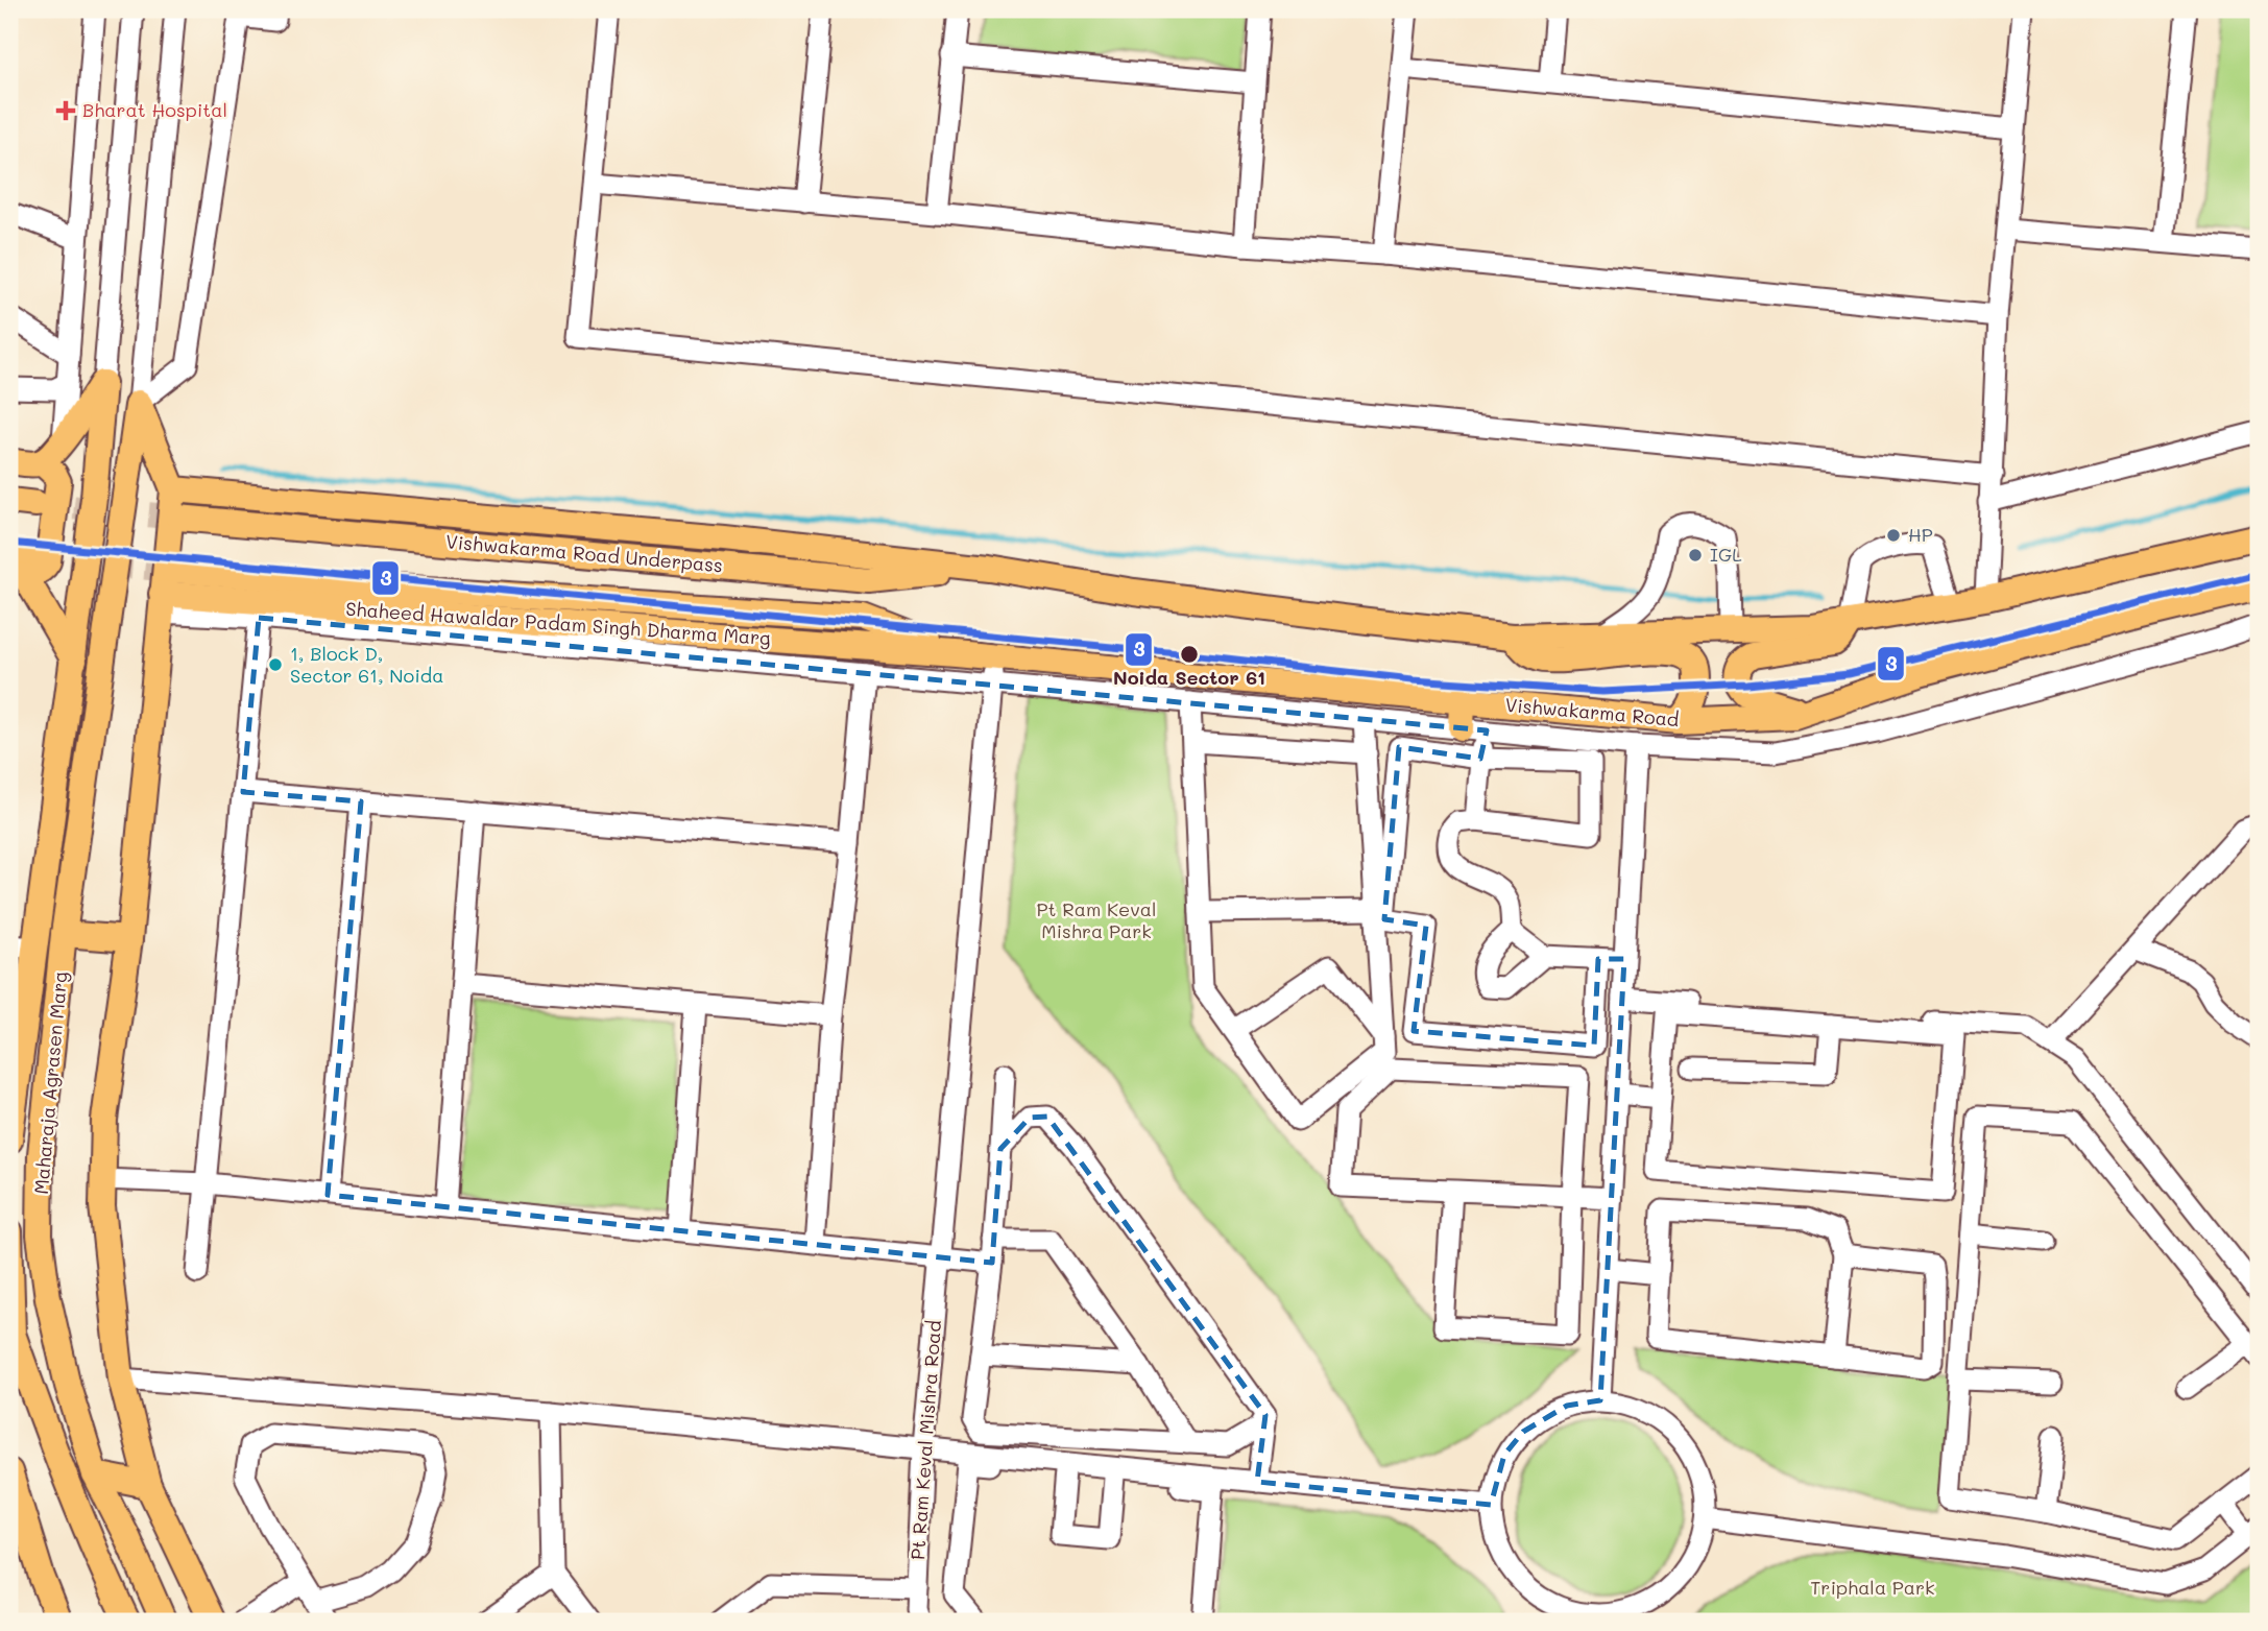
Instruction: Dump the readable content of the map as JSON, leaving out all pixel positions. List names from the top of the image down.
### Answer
{
  "streets": {
    "main road": [
      "Vishwakarma Road Underpass",
      "Shaheed Hawaldar Padam Singh Dharma Marg",
      "Vishwakarma Road",
      "Maharaja Agrasen Marg"
    ],
    "street": ["Pt Ram Keval Mishra Road"]
  },
  "crossings": [
    ["Shaheed Hawaldar Padam Singh Dharma Marg", "Vishwakarma Road"],
    ["Vishwakarma Road", "Pt Ram Keval Mishra Road"]
  ],
  "parks": ["Pt Ram Keval Mishra Park", "Triphala Park"],
  "places": {
    "health": ["Bharat Hospital"],
    "other": [
      "HP",
      "IGL",
      "Noida Sector 61",
      "1, Block D, Sector 61, Noida"
    ]
  },
  "lines": ["transit line 3"]
}
